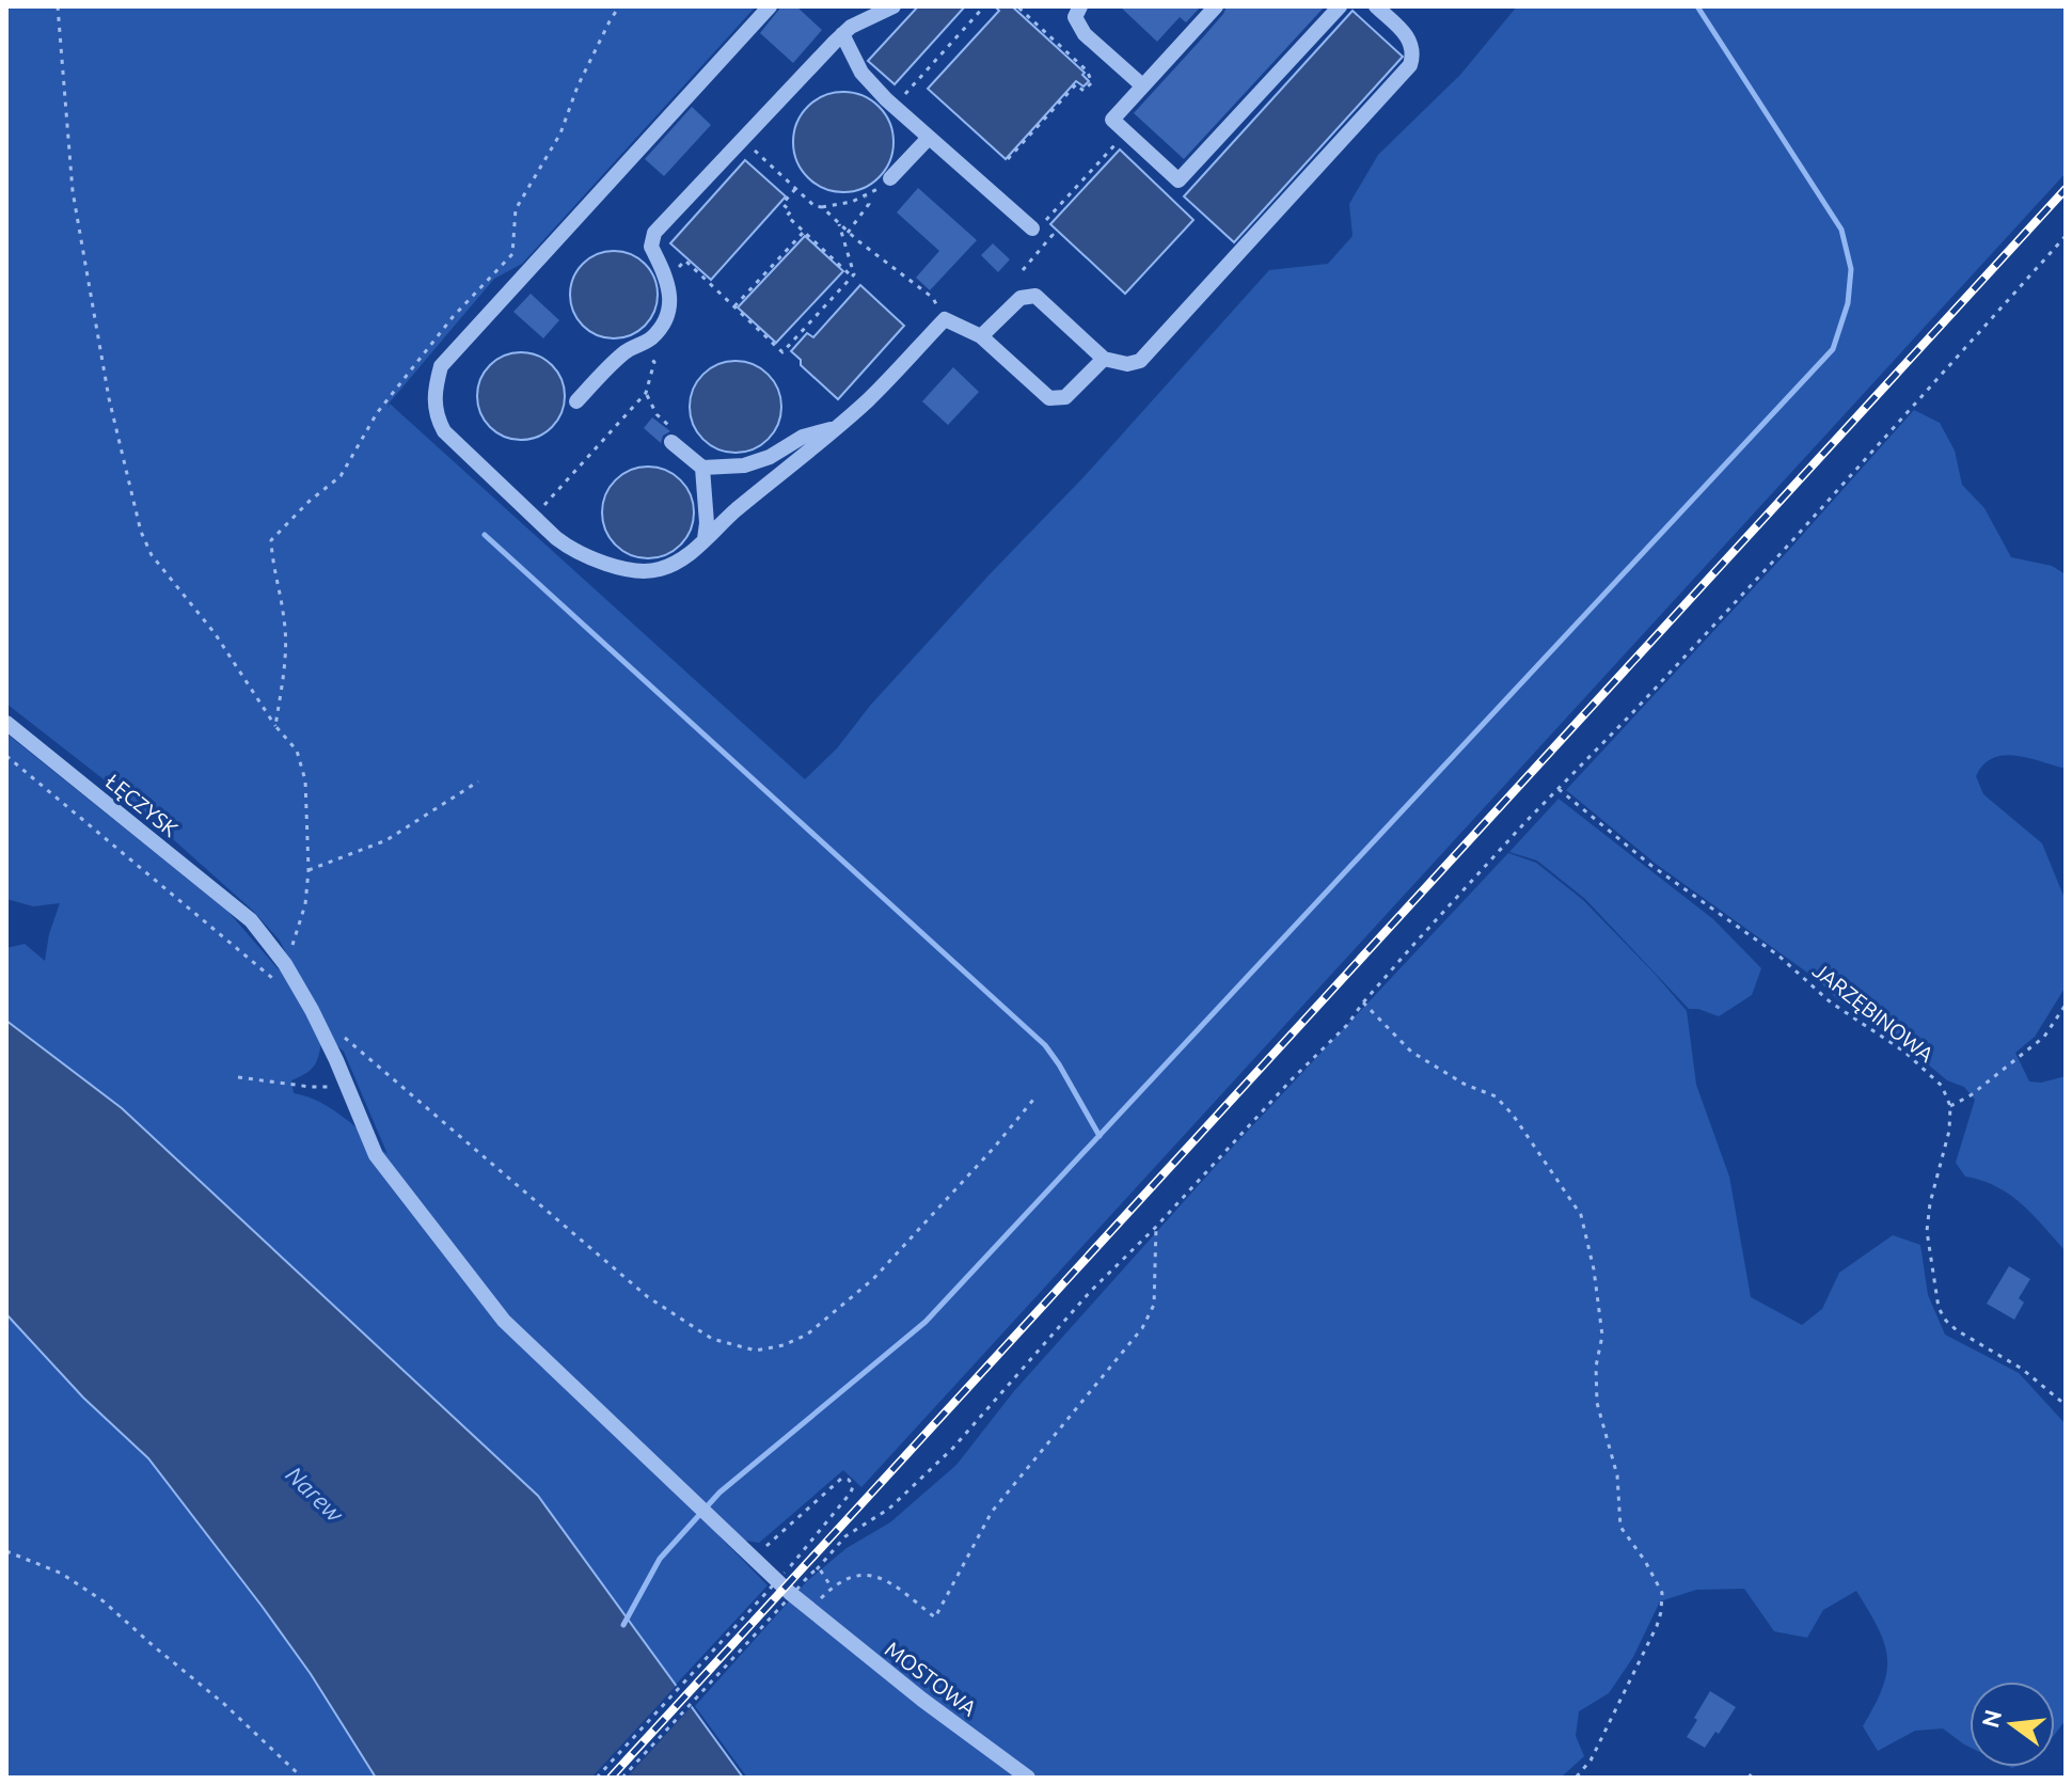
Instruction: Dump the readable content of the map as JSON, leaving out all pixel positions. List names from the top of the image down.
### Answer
{
  "streets": {
    "street": ["ŁĘCZYSK", "MOSTOWA"],
    "path": ["JARZĘBINOWA"]
  },
  "crossings": [
    ["ŁĘCZYSK", "MOSTOWA"]
  ],
  "water": ["Narew"],
  "north": "left"
}
